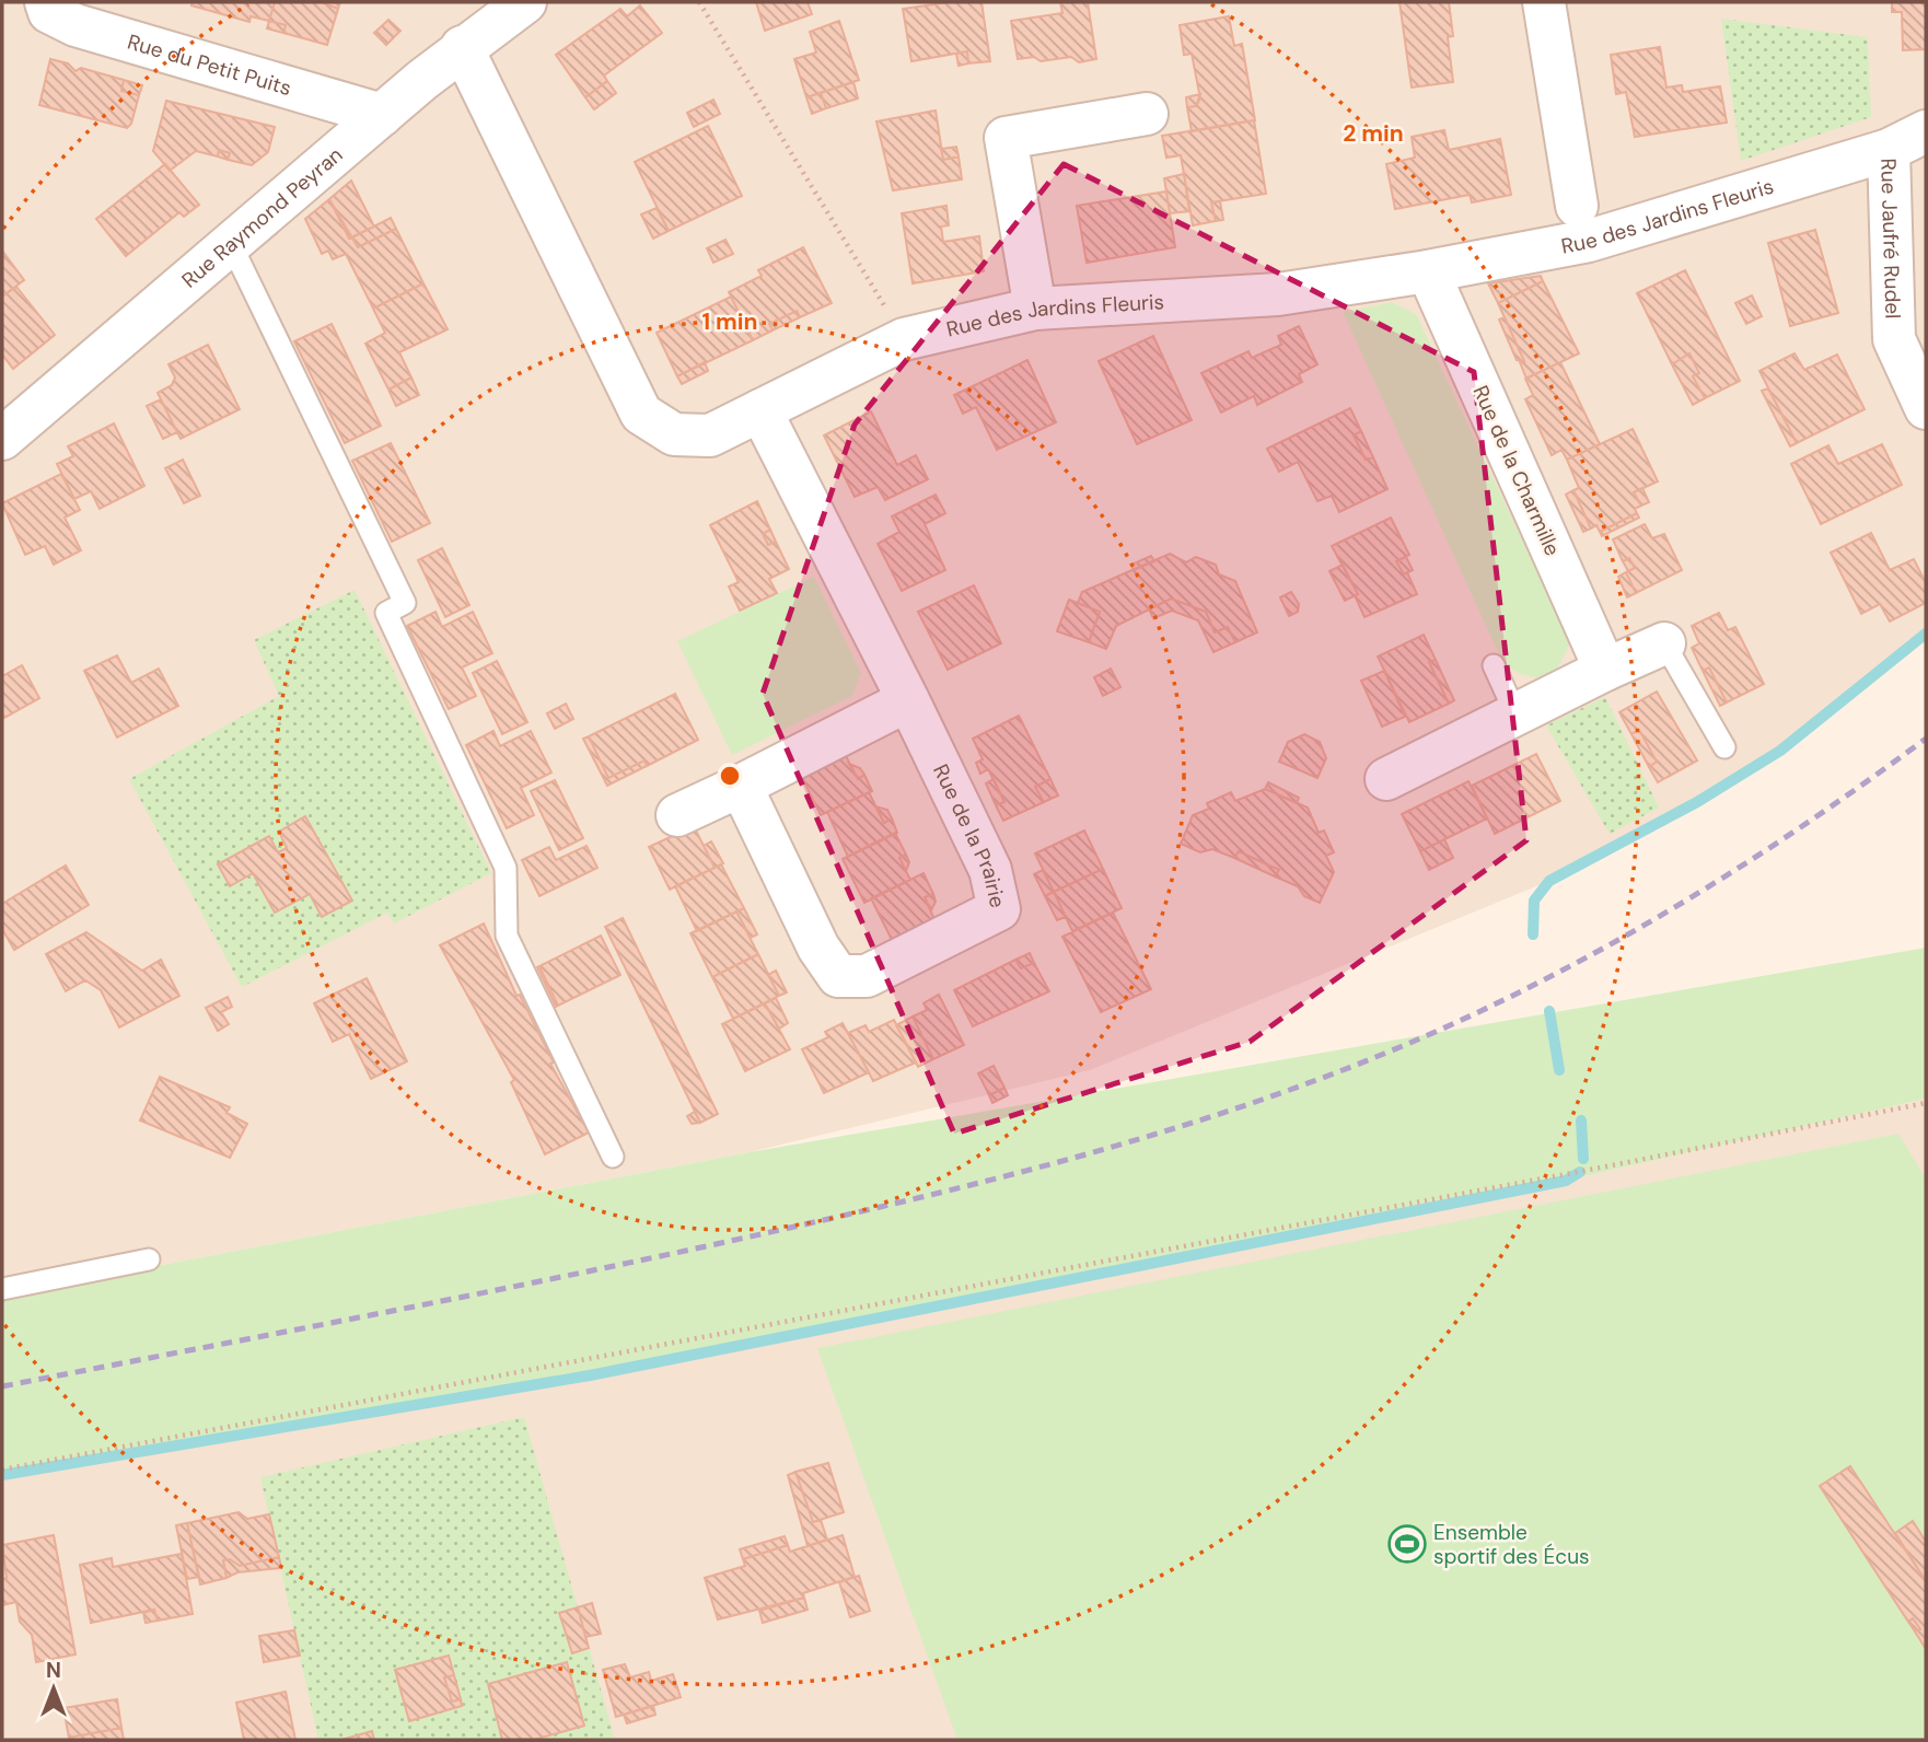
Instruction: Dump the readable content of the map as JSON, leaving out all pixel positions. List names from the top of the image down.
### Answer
{
  "streets": {
    "street": [
      "Rue du Petit Puits",
      "Rue des Jardins Fleuris",
      "Rue Raymond Peyran",
      "Rue Jaufré Rudel",
      "Rue de la Charmille",
      "Rue de la Prairie"
    ]
  },
  "crossings": [
    ["Rue du Petit Puits", "Rue Raymond Peyran"],
    ["Rue des Jardins Fleuris", "Rue Raymond Peyran"],
    ["Rue des Jardins Fleuris", "Rue Jaufré Rudel"],
    ["Rue des Jardins Fleuris", "Rue de la Charmille"],
    ["Rue des Jardins Fleuris", "Rue de la Prairie"]
  ],
  "places": {
    "sports": ["Ensemble sportif des Écus"]
  },
  "north": "top",
  "rings": ["2 min", "1 min"]
}
